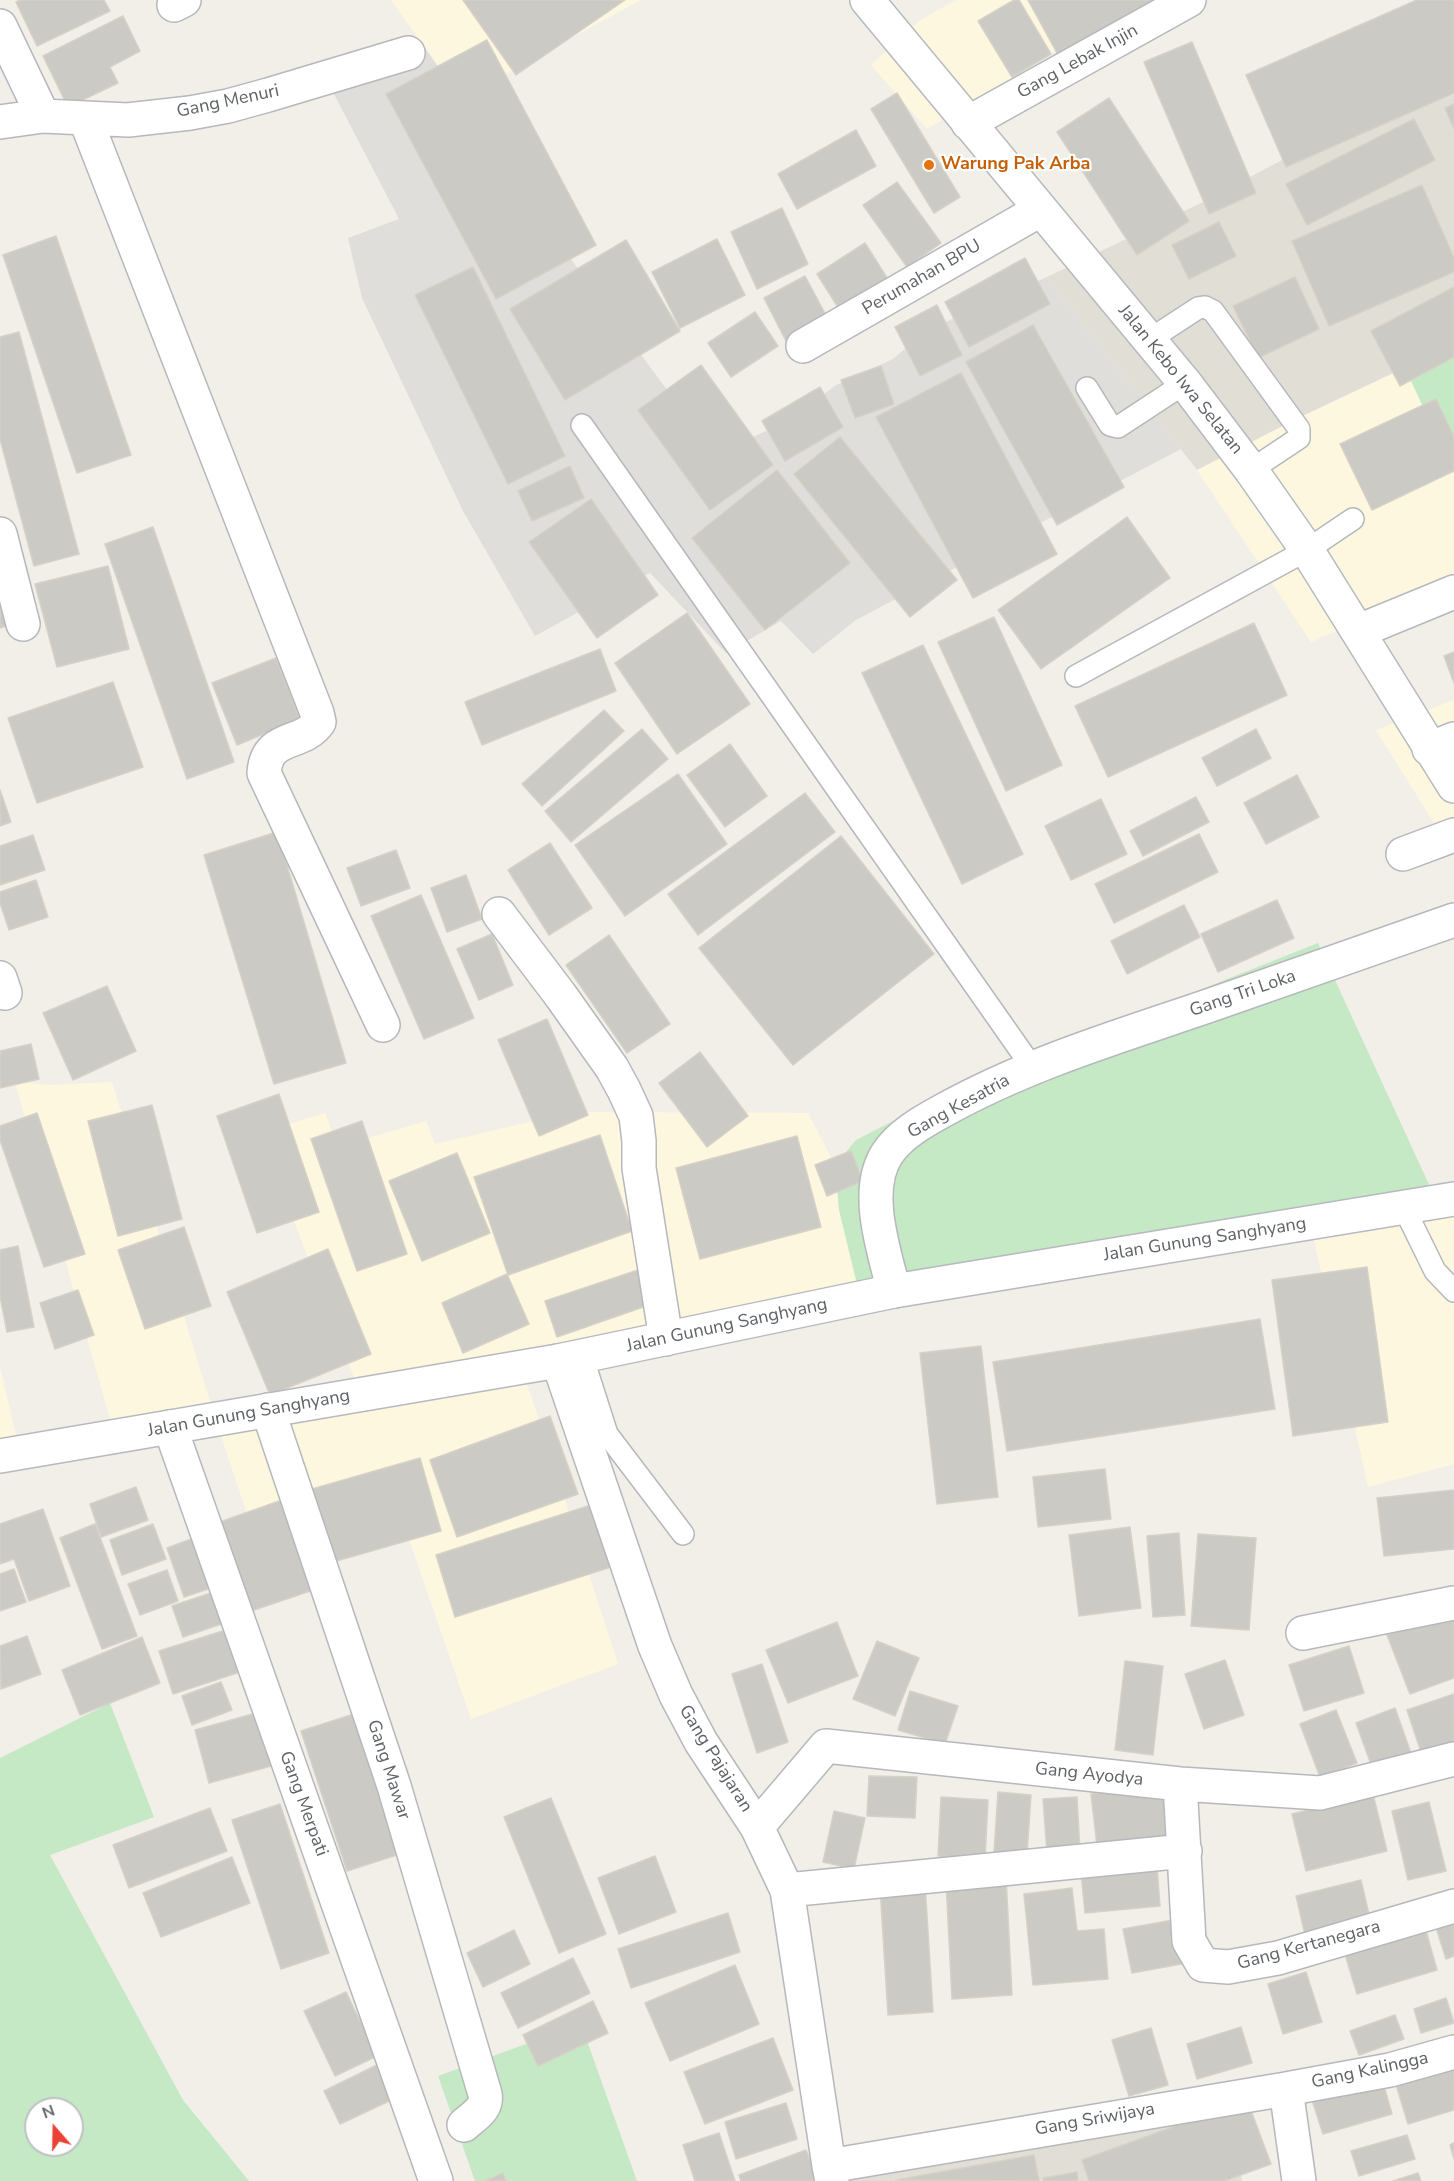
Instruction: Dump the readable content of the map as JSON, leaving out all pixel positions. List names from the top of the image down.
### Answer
{
  "streets": {
    "street": [
      "Gang Lebak Injin",
      "Gang Menuri",
      "Perumahan BPU",
      "Jalan Kebo Iwa Selatan",
      "Gang Tri Loka",
      "Gang Kesatria",
      "Jalan Gunung Sanghyang",
      "Gang Pajajaran",
      "Gang Mawar",
      "Gang Ayodya",
      "Gang Merpati",
      "Gang Kertanegara",
      "Gang Kalingga",
      "Gang Sriwijaya"
    ]
  },
  "crossings": [
    ["Gang Lebak Injin", "Jalan Kebo Iwa Selatan"],
    ["Perumahan BPU", "Jalan Kebo Iwa Selatan"],
    ["Gang Tri Loka", "Gang Kesatria"],
    ["Gang Kesatria", "Jalan Gunung Sanghyang"],
    ["Jalan Gunung Sanghyang", "Gang Pajajaran"],
    ["Jalan Gunung Sanghyang", "Gang Mawar"],
    ["Jalan Gunung Sanghyang", "Gang Merpati"],
    ["Gang Pajajaran", "Gang Ayodya"],
    ["Gang Pajajaran", "Gang Sriwijaya"],
    ["Gang Ayodya", "Gang Kertanegara"],
    ["Gang Kalingga", "Gang Sriwijaya"]
  ],
  "places": ["Warung Pak Arba"],
  "north": "top"
}
